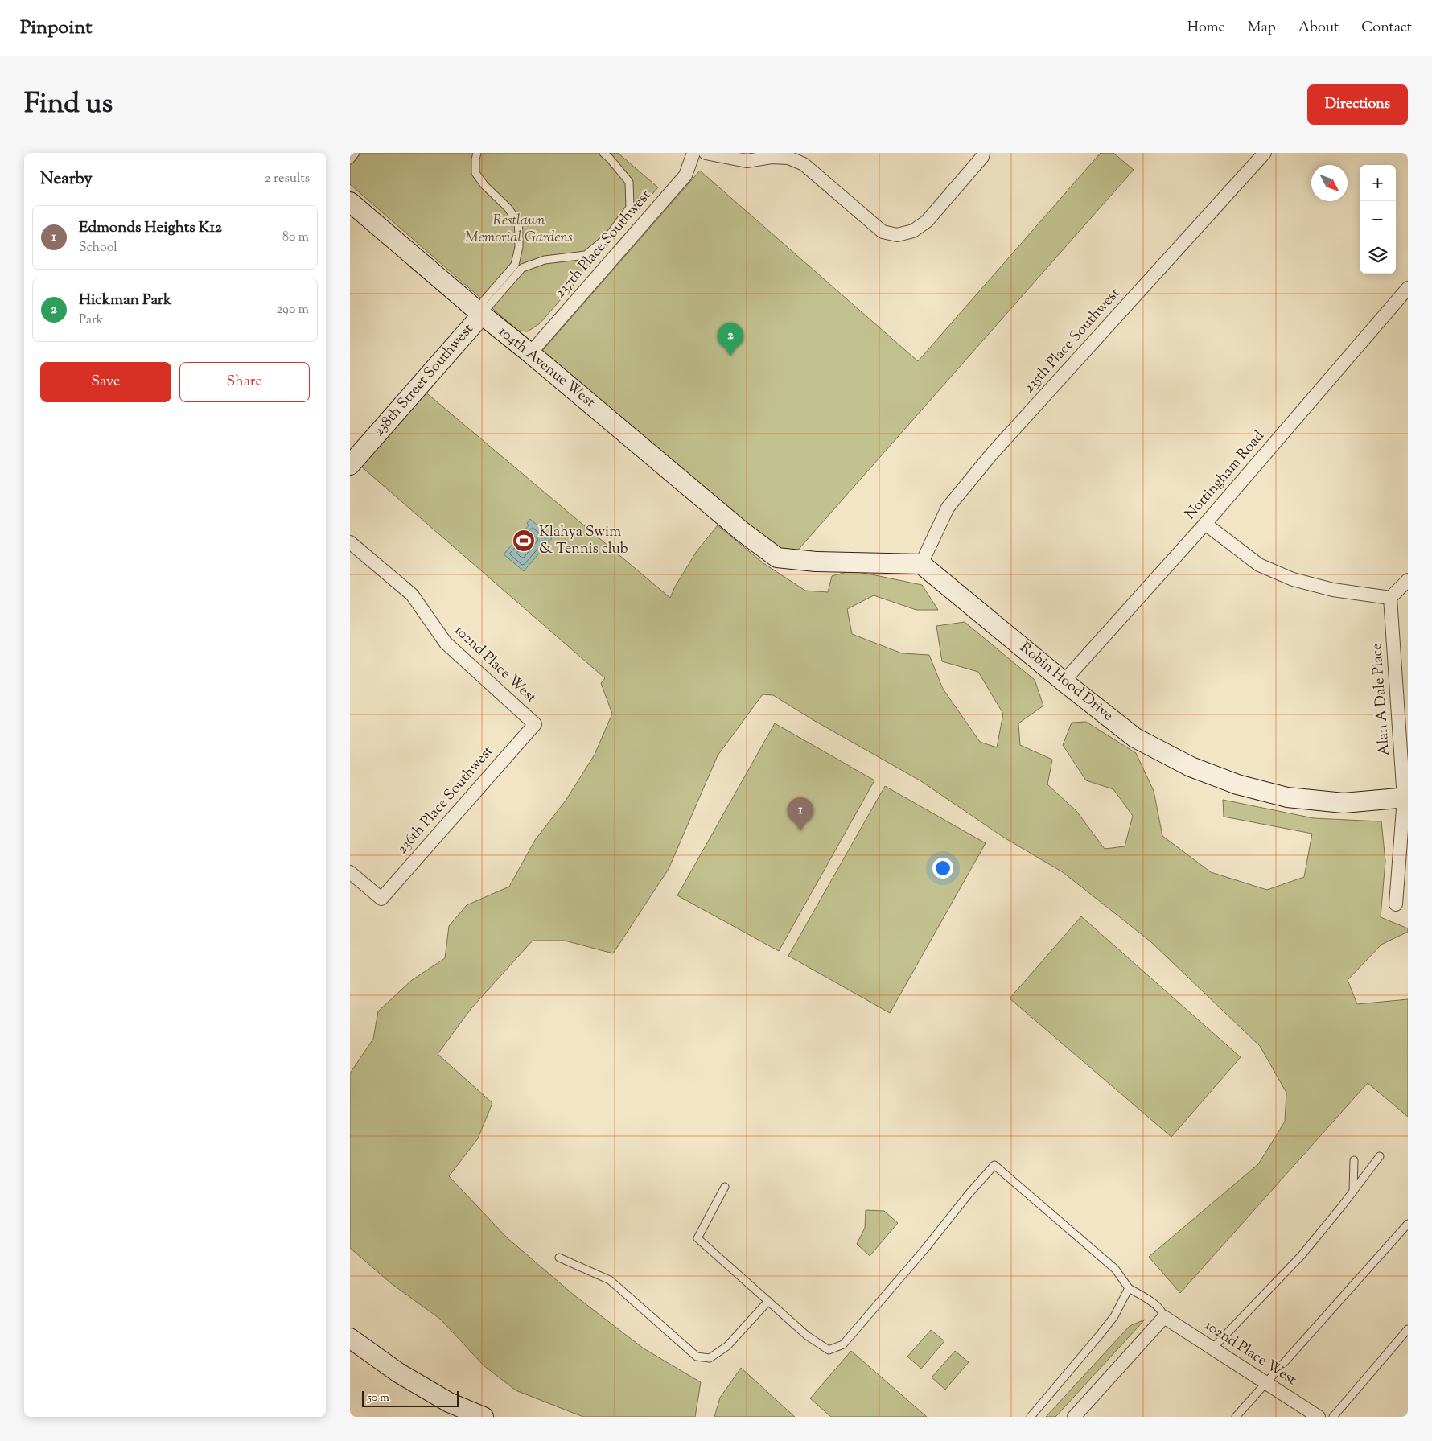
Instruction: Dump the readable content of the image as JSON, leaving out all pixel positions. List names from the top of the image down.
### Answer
{
  "streets": {
    "street": [
      "237th Place Southwest",
      "235th Place Southwest",
      "104th Avenue West",
      "238th Street Southwest",
      "Nottingham Road",
      "102nd Place West",
      "Robin Hood Drive",
      "Alan A Dale Place",
      "236th Place Southwest"
    ]
  },
  "crossings": [
    ["237th Place Southwest", "104th Avenue West"],
    ["235th Place Southwest", "104th Avenue West"],
    ["235th Place Southwest", "Robin Hood Drive"],
    ["104th Avenue West", "238th Street Southwest"],
    ["104th Avenue West", "Robin Hood Drive"],
    ["Nottingham Road", "Robin Hood Drive"],
    ["102nd Place West", "236th Place Southwest"],
    ["Robin Hood Drive", "Alan A Dale Place"]
  ],
  "parks": ["Restlawn Memorial Gardens"],
  "places": {
    "sports": ["Klahya Swim & Tennis club"]
  },
  "scale_bar": "50 m",
  "north": "bottom right",
  "page": {
    "header": "Pinpoint",
    "nav": [
      "Home",
      "Map",
      "About",
      "Contact"
    ],
    "title": "Find us",
    "buttons": [
      "Directions",
      ["Save", "Share"]
    ],
    "heading": ["Nearby", "2 results"],
    "map_buttons": ["+", "−"],
    "list": [
      {
        "mark": "1",
        "name": "Edmonds Heights K12",
        "note": "School",
        "value": "80 m"
      },
      {
        "mark": "2",
        "name": "Hickman Park",
        "note": "Park",
        "value": "290 m"
      }
    ],
    "pins": ["2", "1"],
    "scale": "50 m"
  }
}
